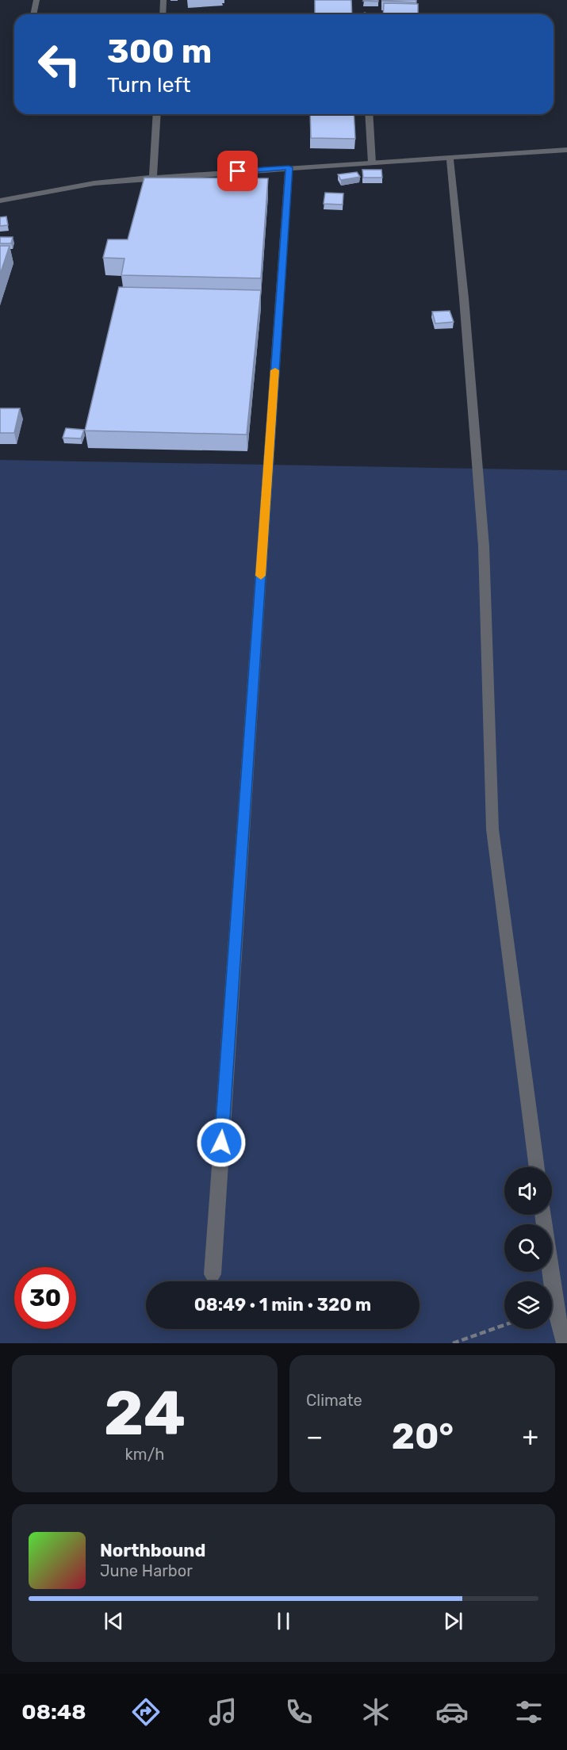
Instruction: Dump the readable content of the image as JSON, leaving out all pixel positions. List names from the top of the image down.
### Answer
{
  "page": {
    "turn": ["300 m", "Turn left"],
    "limit": "30",
    "trip": "08:49 · 1 min · 320 m",
    "tile": [
      ["24", "km/h"],
      "Climate"
    ],
    "heat": ["−", "20°", "+"],
    "song": ["Northbound", "June Harbor"],
    "tabs": "08:48"
  }
}
